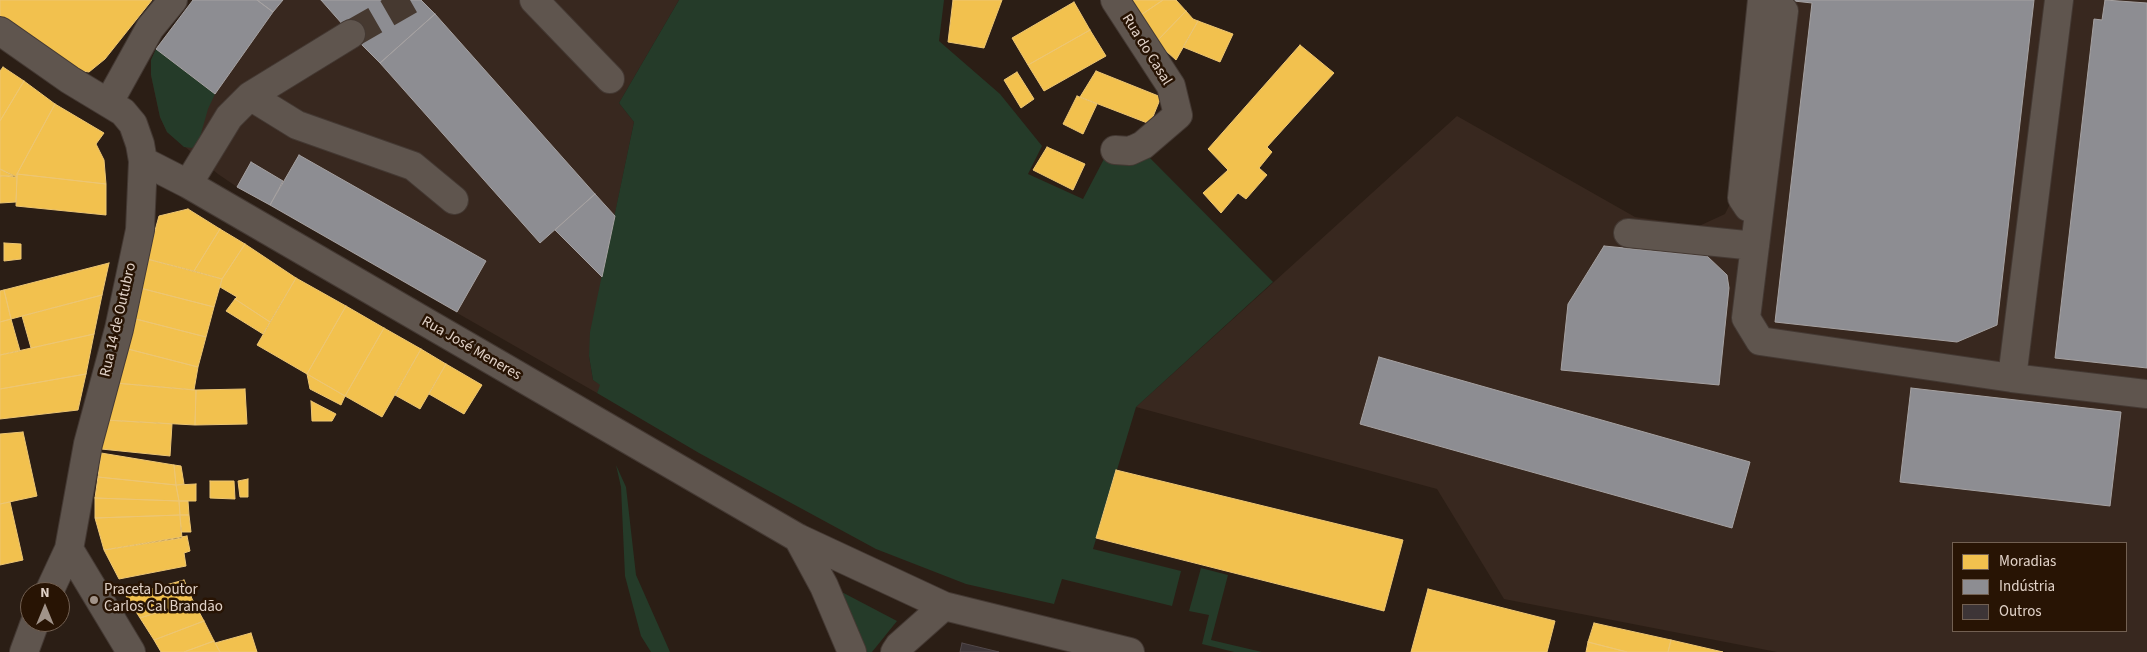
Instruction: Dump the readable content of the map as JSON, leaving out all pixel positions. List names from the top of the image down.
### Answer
{
  "streets": {
    "street": ["Rua do Casal", "Rua 14 de Outubro", "Rua José Meneres"]
  },
  "crossings": [
    ["Rua 14 de Outubro", "Rua José Meneres"]
  ],
  "places": ["Praceta Doutor Carlos Cal Brandão"],
  "legend": ["Moradias", "Indústria", "Outros"],
  "north": "top"
}
